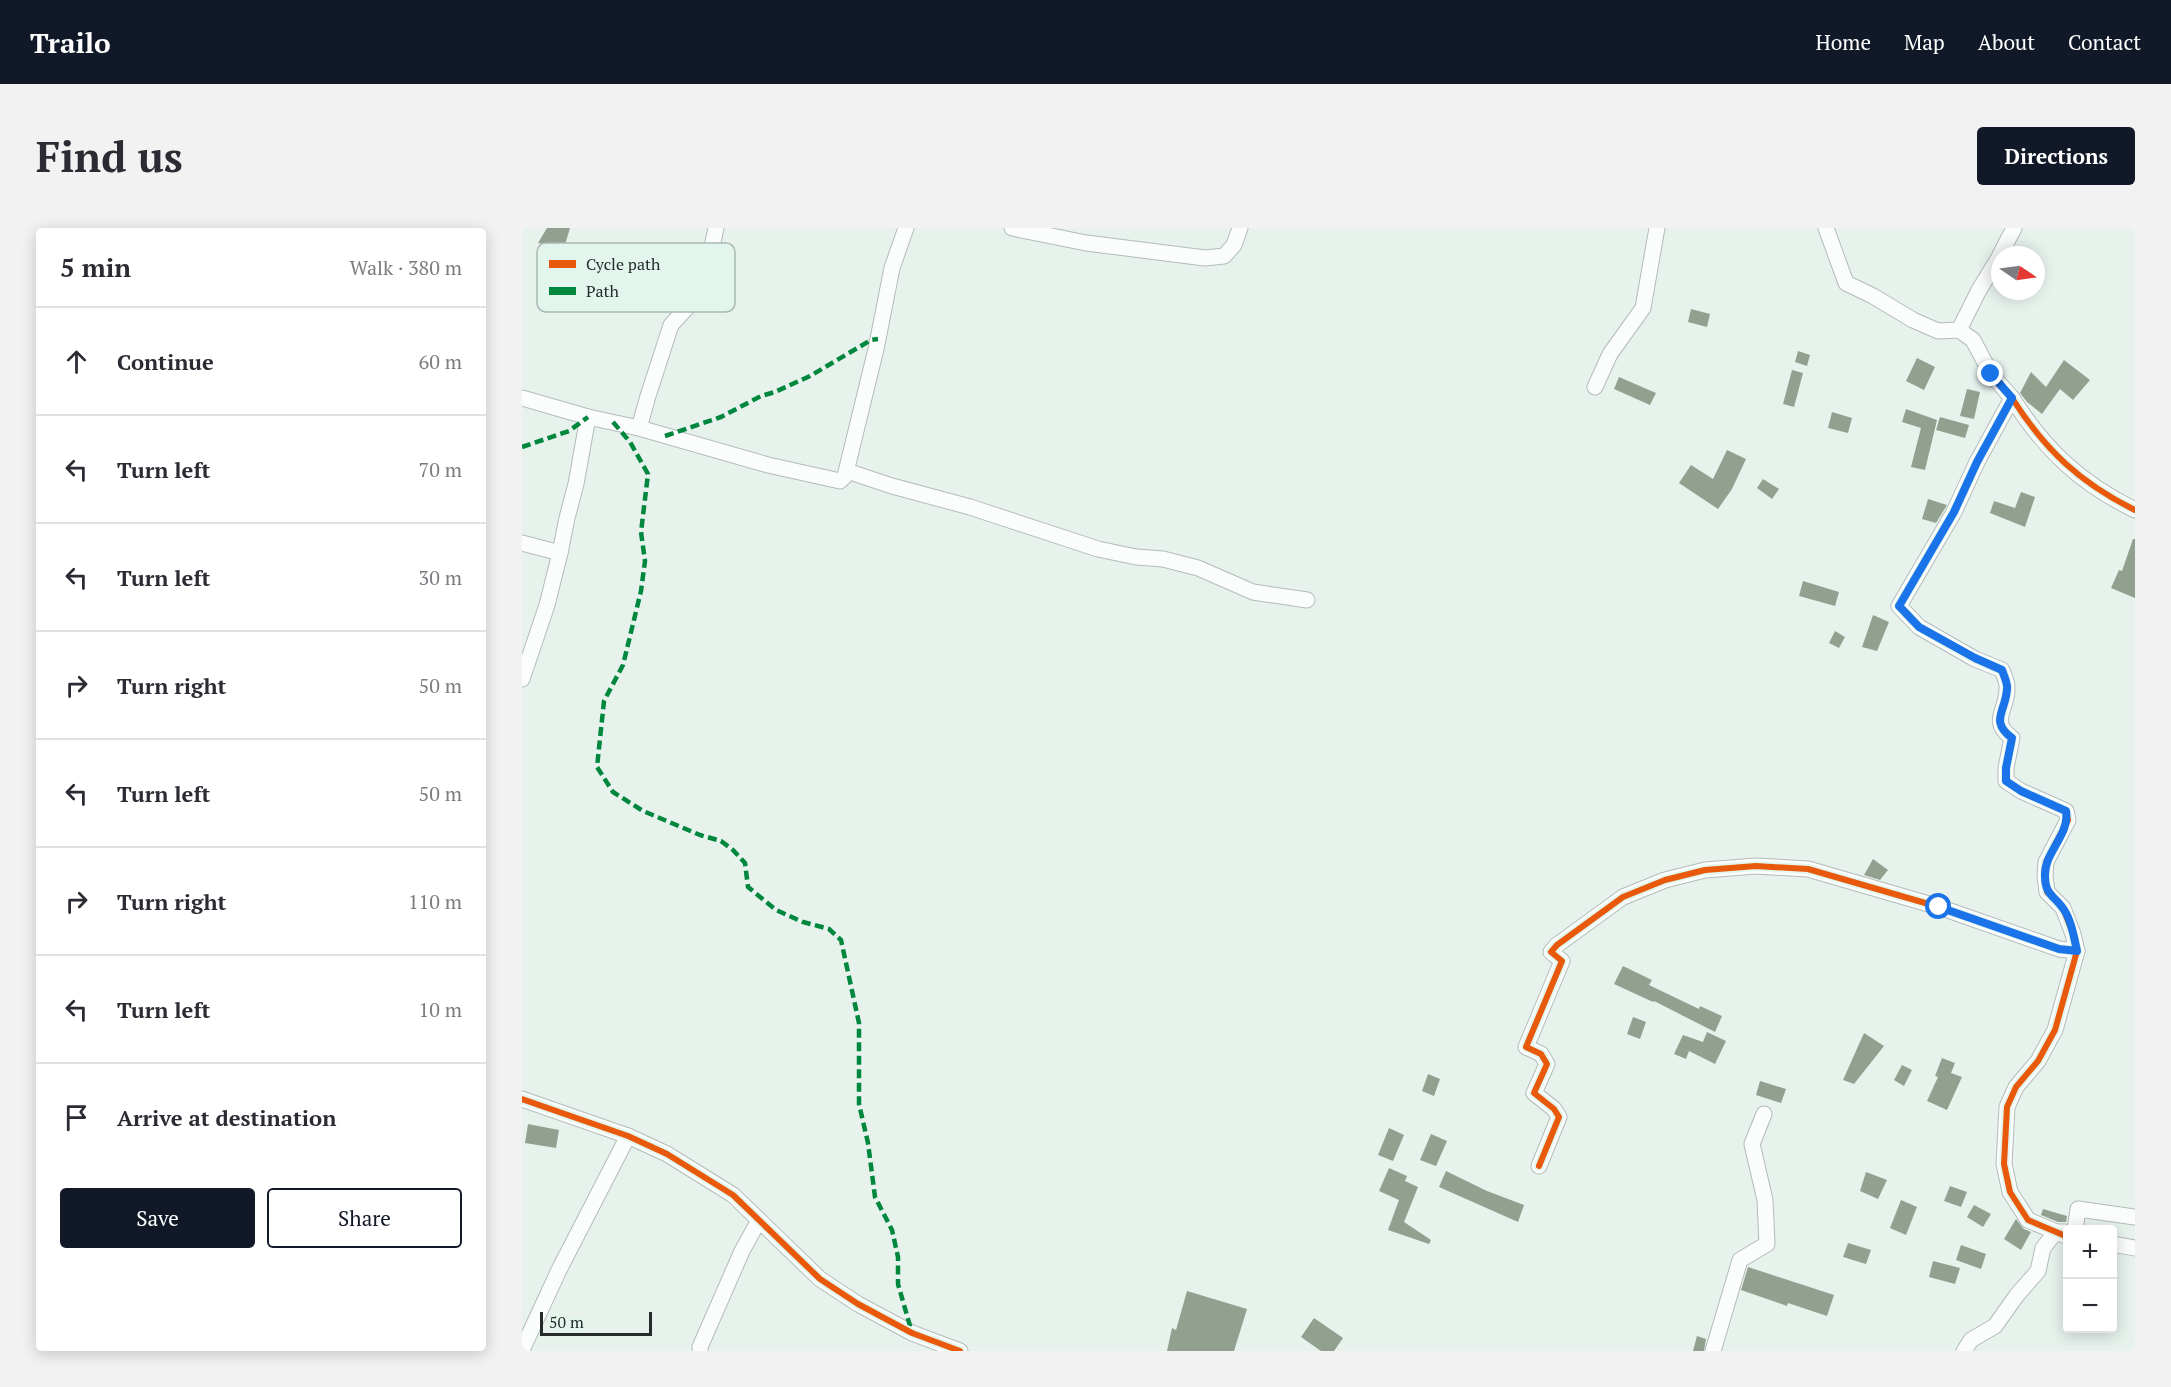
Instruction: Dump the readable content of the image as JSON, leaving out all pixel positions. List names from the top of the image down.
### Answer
{
  "legend": ["Cycle path", "Path"],
  "scale_bar": "50 m",
  "north": "right",
  "page": {
    "header": "Trailo",
    "nav": [
      "Home",
      "Map",
      "About",
      "Contact"
    ],
    "buttons": [
      "Directions",
      ["Save", "Share"]
    ],
    "title": "Find us",
    "heading": ["5 min", "Walk · 380 m"],
    "list": [
      ["Continue", "60 m"],
      ["Turn left", "70 m"],
      ["Turn left", "30 m"],
      ["Turn right", "50 m"],
      ["Turn left", "50 m"],
      ["Turn right", "110 m"],
      ["Turn left", "10 m"],
      "Arrive at destination"
    ],
    "map_buttons": ["+", "−"],
    "scale": "50 m"
  }
}
